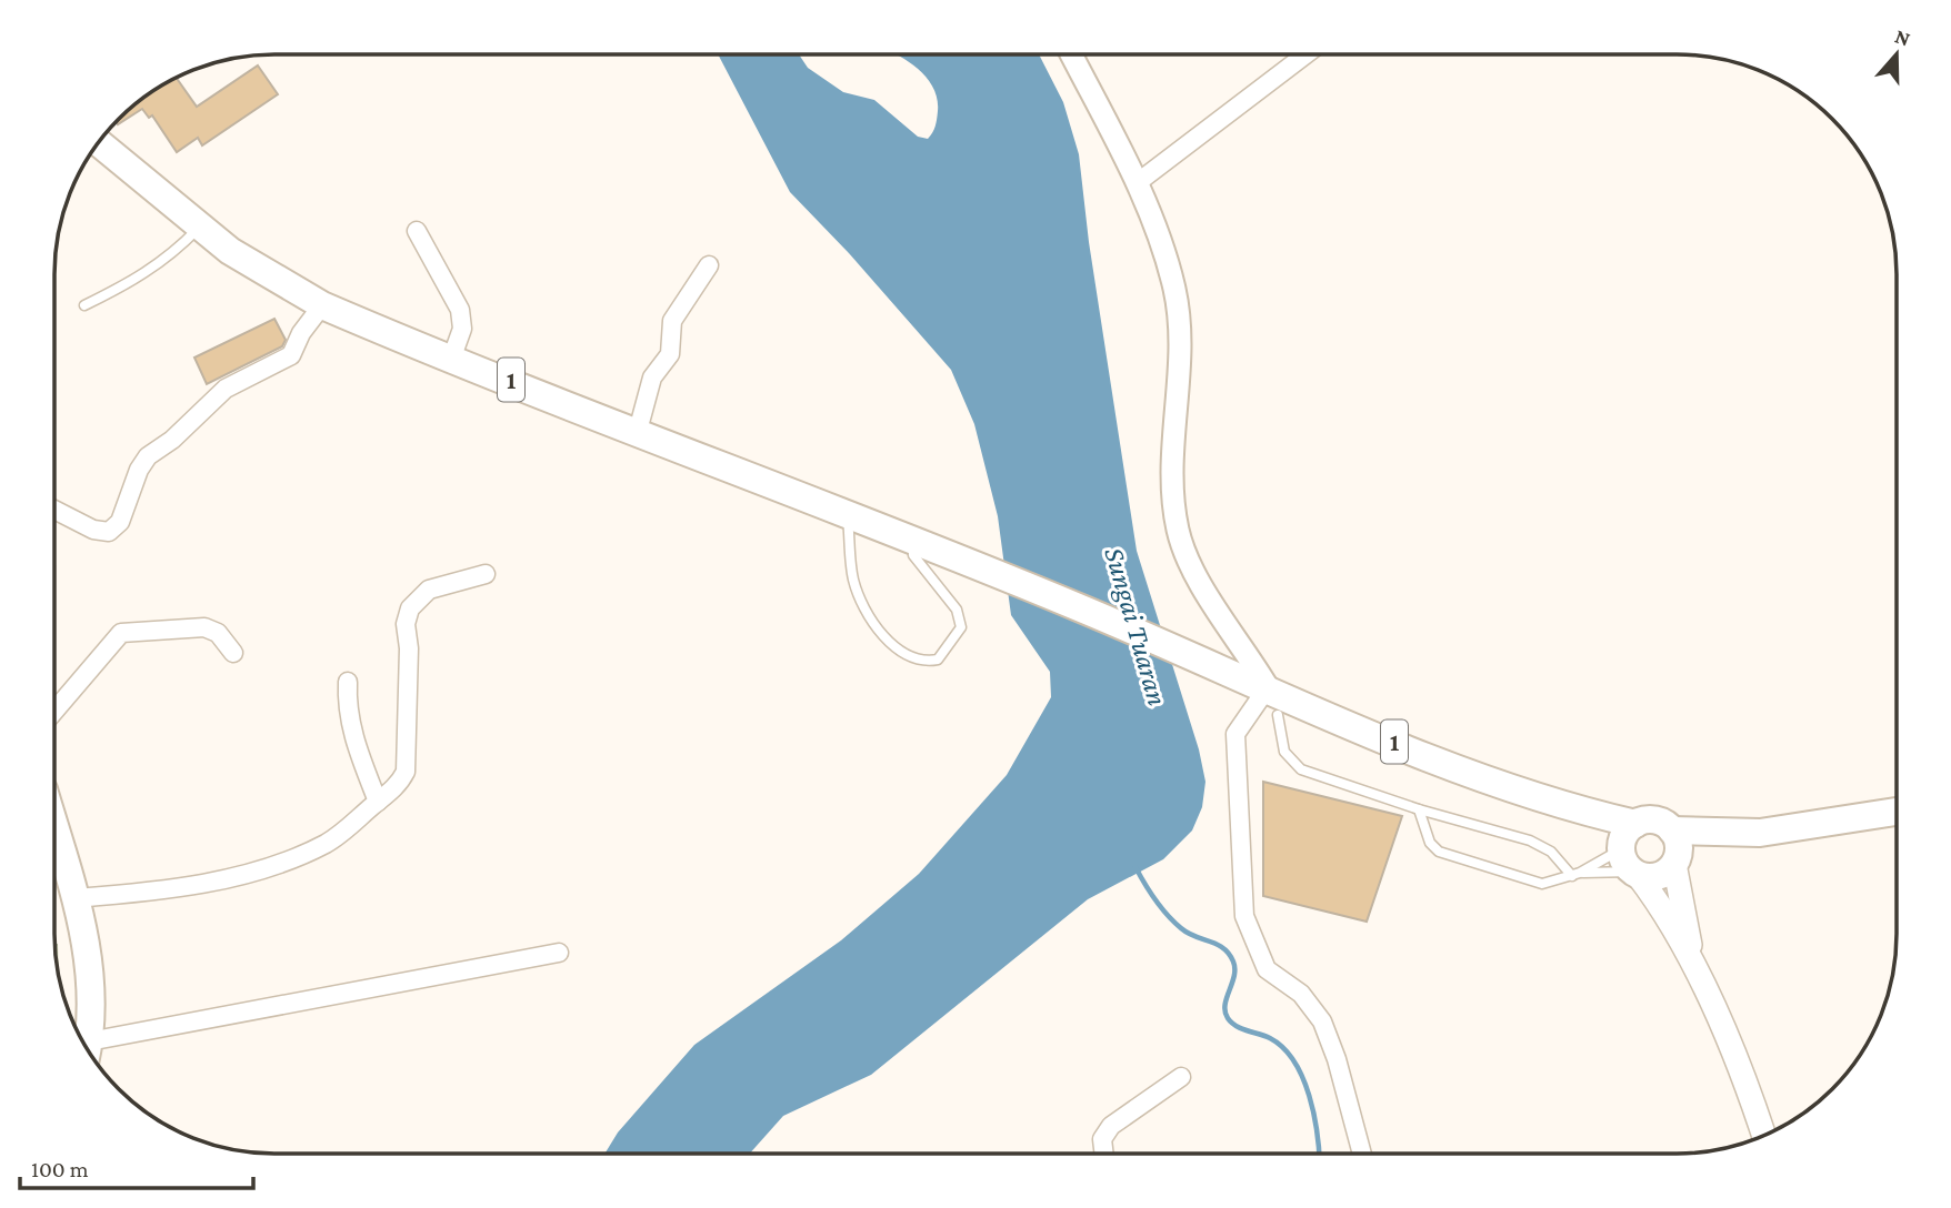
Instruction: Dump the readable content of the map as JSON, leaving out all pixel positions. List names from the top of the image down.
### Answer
{
  "streets": {
    "highway": ["1"]
  },
  "water": ["Sungai Tuaran"],
  "scale_bar": "100 m",
  "north": "top"
}
